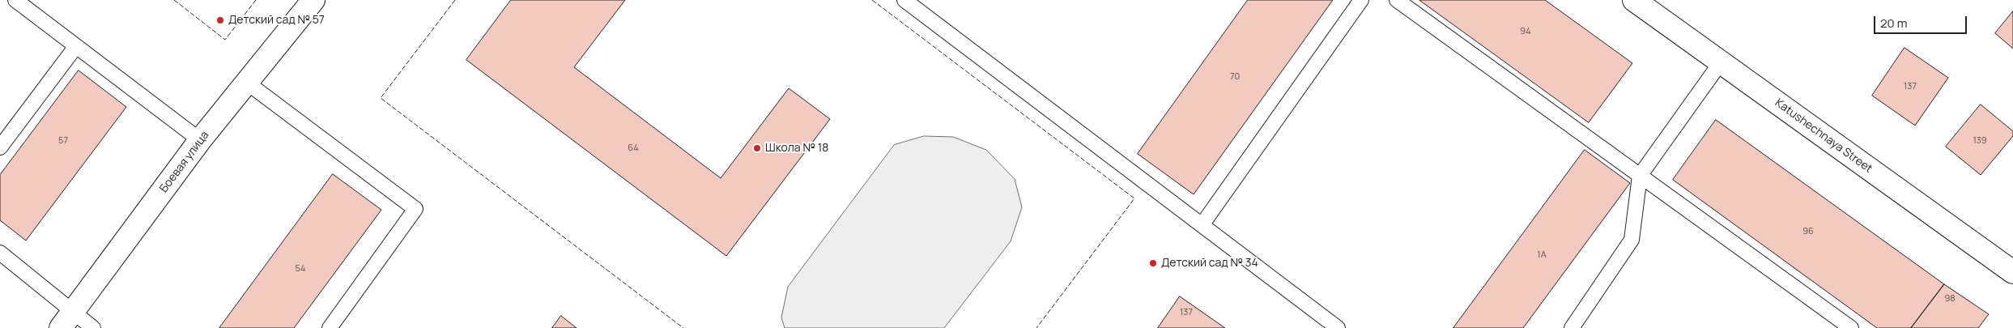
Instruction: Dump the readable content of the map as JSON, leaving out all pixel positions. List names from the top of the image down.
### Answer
{
  "streets": {
    "street": ["Katushechnaya Street", "Боевая улица"]
  },
  "places": ["Детский сад № 57", "Школа № 18", "Детский сад № 34"],
  "house_numbers": [
    "94",
    "70",
    "137",
    "57",
    "139",
    "64",
    "96",
    "1А",
    "54",
    "98",
    "137"
  ],
  "scale_bar": "20 m"
}
